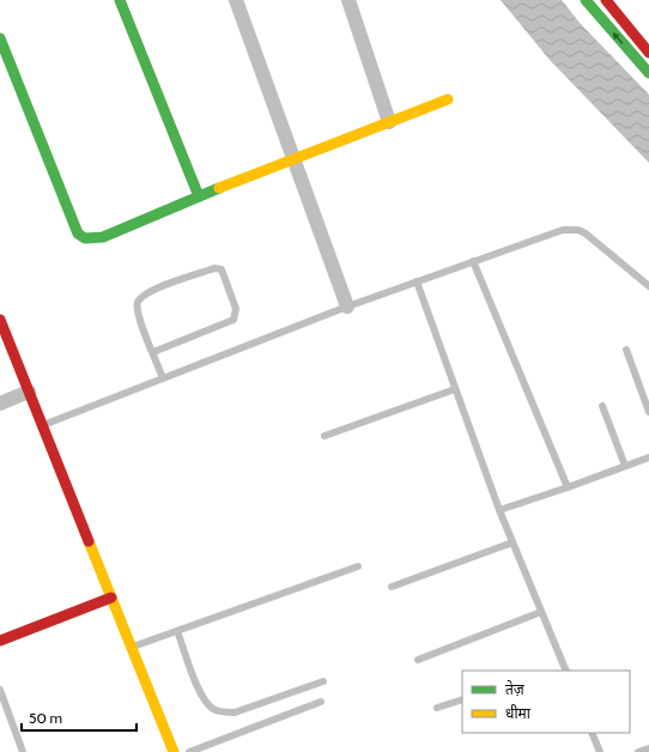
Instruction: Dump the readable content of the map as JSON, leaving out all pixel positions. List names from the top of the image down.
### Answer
{
  "legend": ["तेज़", "धीमा"],
  "scale_bar": "50 m"
}
